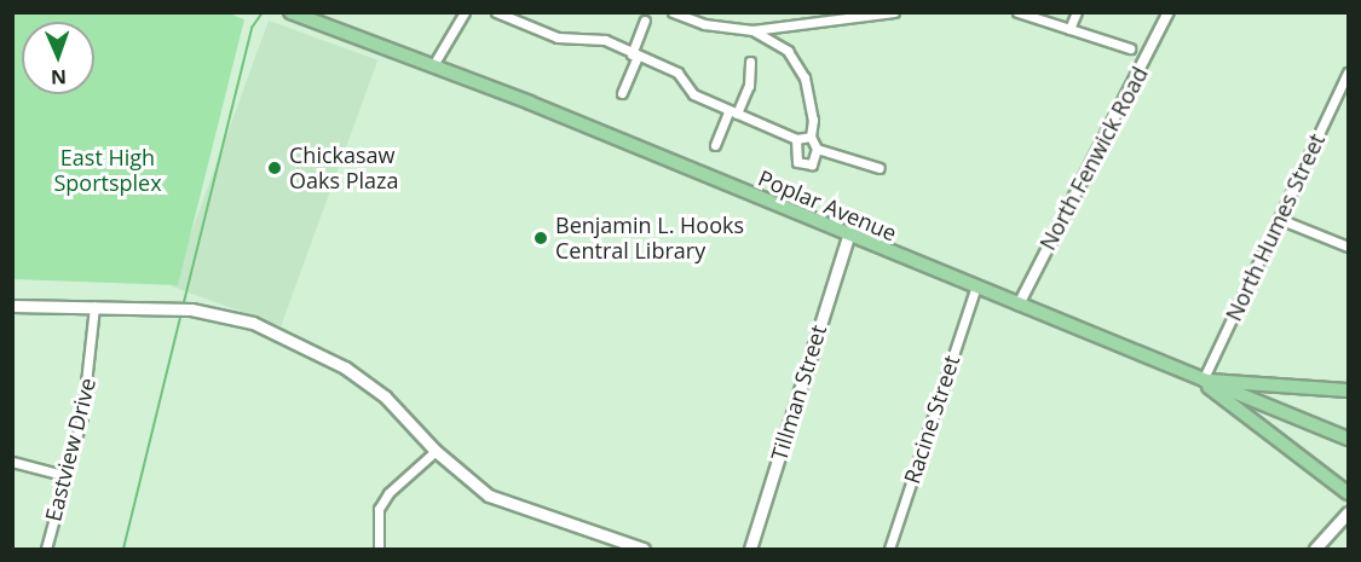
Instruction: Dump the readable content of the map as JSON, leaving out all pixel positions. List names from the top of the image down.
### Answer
{
  "streets": {
    "main road": ["Poplar Avenue", "Tillman Street"],
    "street": [
      "North Fenwick Road",
      "North Humes Street",
      "Racine Street",
      "Eastview Drive"
    ]
  },
  "crossings": [
    ["North Fenwick Road", "Poplar Avenue"],
    ["Poplar Avenue", "North Humes Street"],
    ["Poplar Avenue", "Tillman Street"],
    ["Poplar Avenue", "Racine Street"]
  ],
  "parks": ["East High Sportsplex"],
  "places": ["Chickasaw Oaks Plaza", "Benjamin L. Hooks Central Library"],
  "north": "bottom"
}
